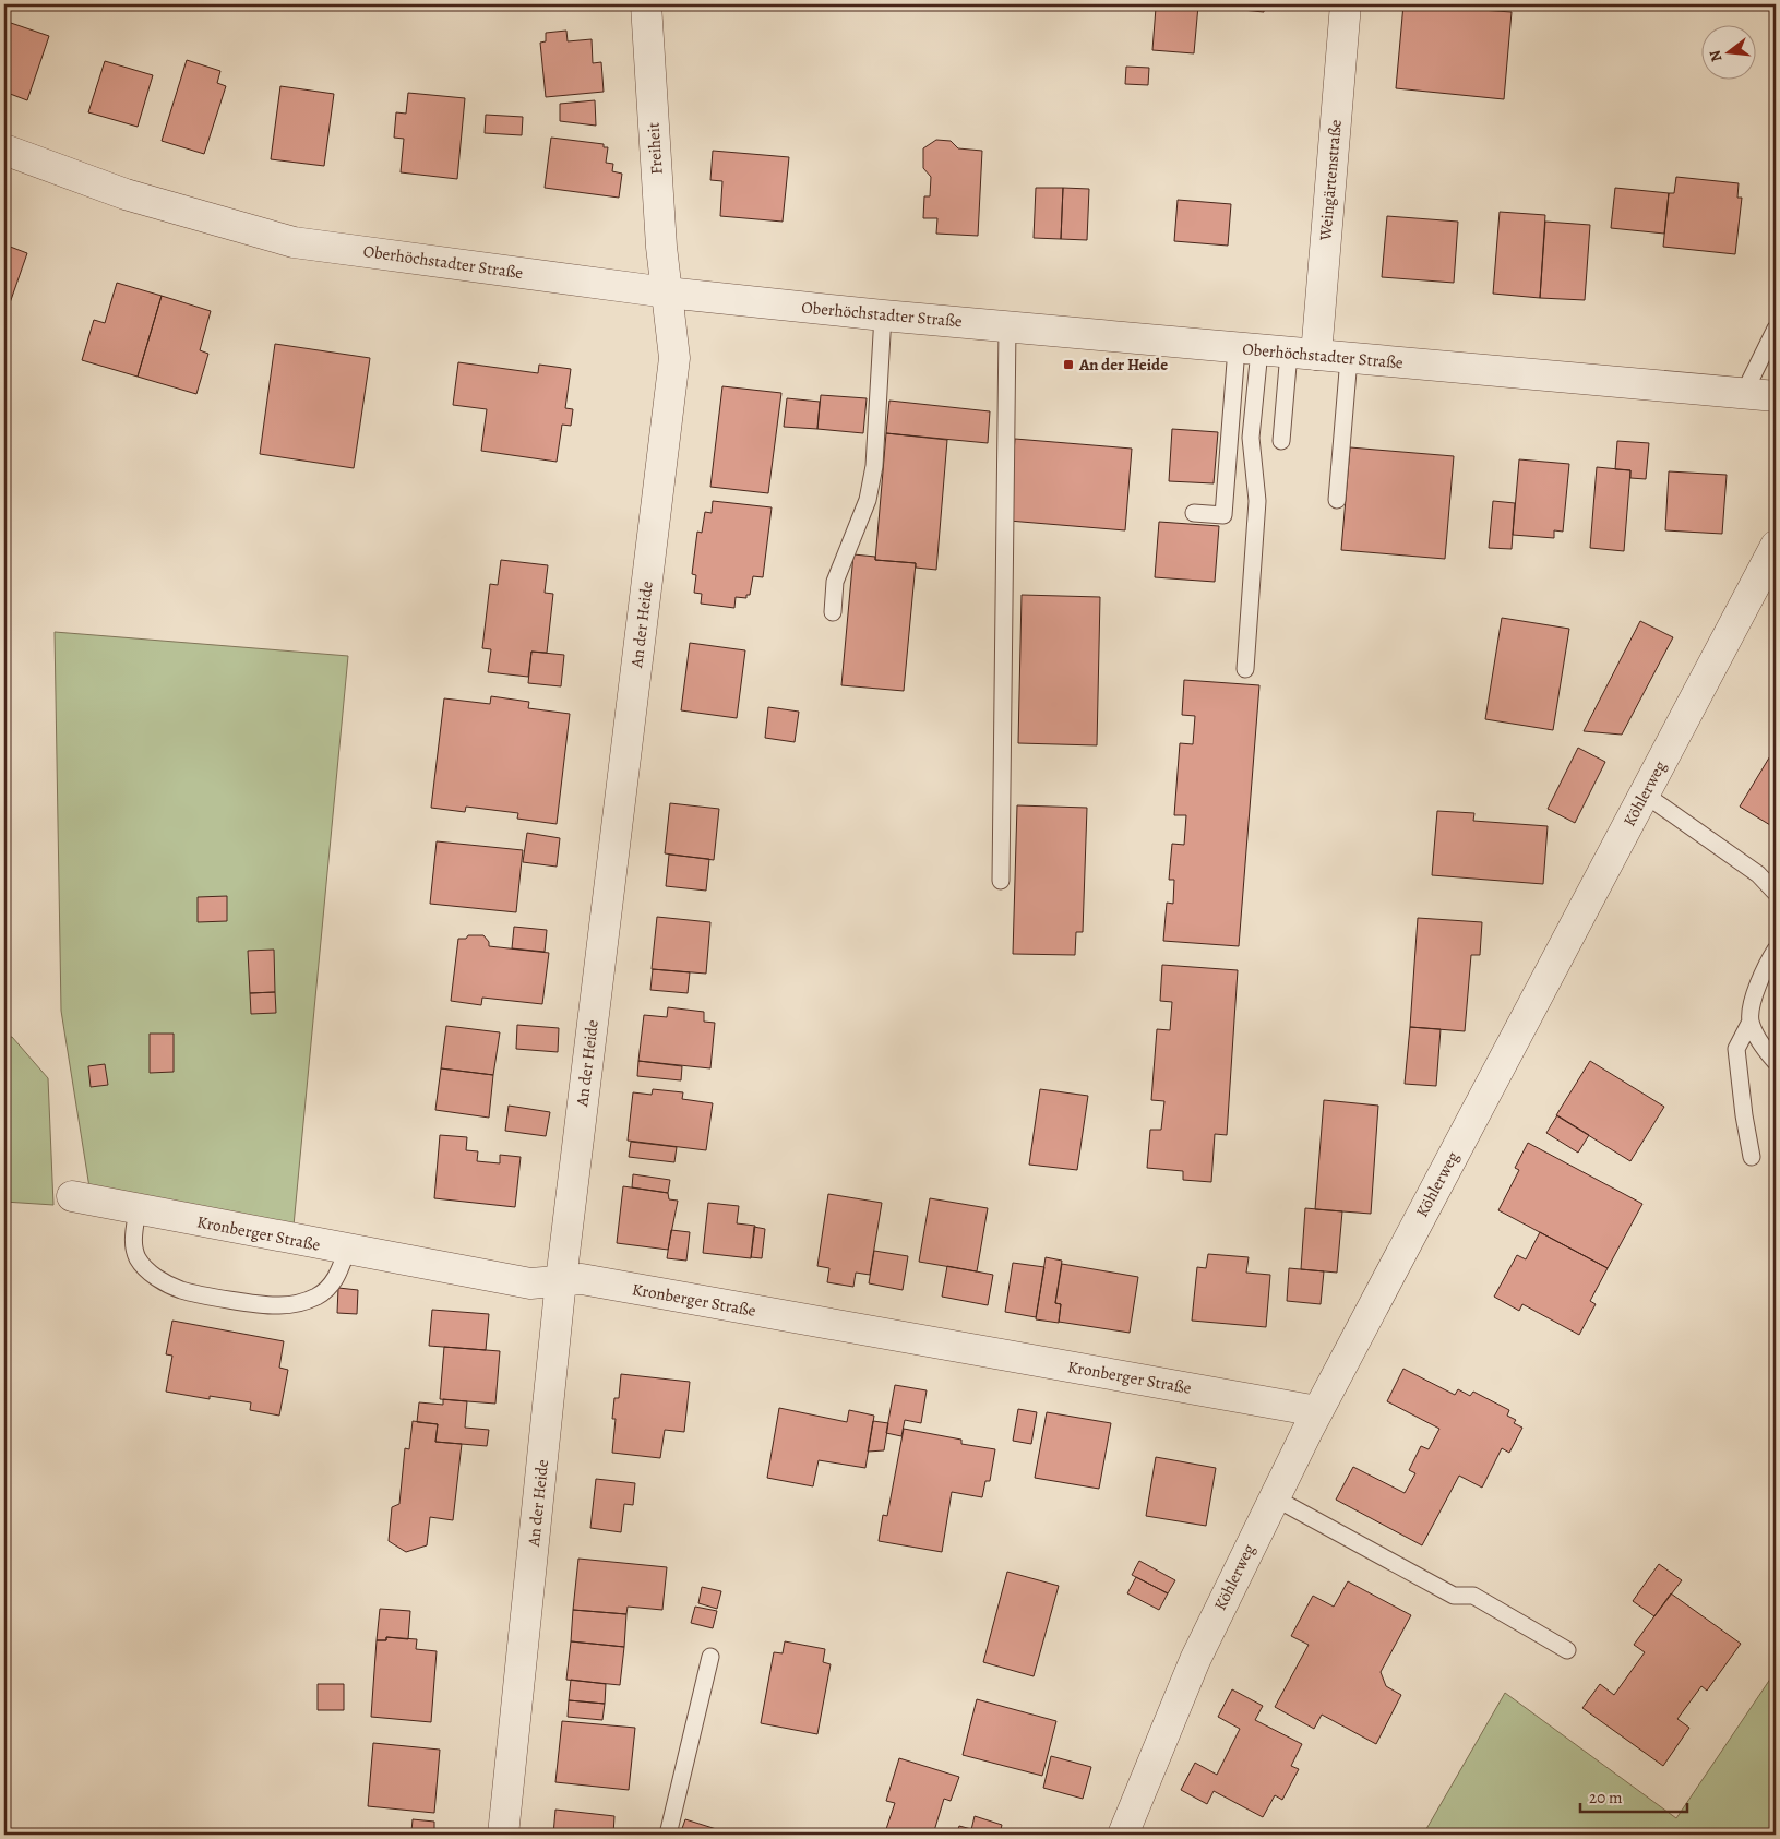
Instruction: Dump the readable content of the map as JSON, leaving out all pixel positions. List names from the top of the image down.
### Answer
{
  "streets": {
    "street": [
      "Freiheit",
      "Weingärtenstraße",
      "Oberhöchstadter Straße",
      "An der Heide",
      "Köhlerweg",
      "Kronberger Straße"
    ]
  },
  "crossings": [
    ["Freiheit", "Oberhöchstadter Straße"],
    ["Freiheit", "An der Heide"],
    ["Weingärtenstraße", "Oberhöchstadter Straße"],
    ["Oberhöchstadter Straße", "An der Heide"],
    ["An der Heide", "Kronberger Straße"],
    ["Köhlerweg", "Kronberger Straße"]
  ],
  "places": {
    "transit": ["An der Heide"]
  },
  "scale_bar": "20 m",
  "north": "left"
}
